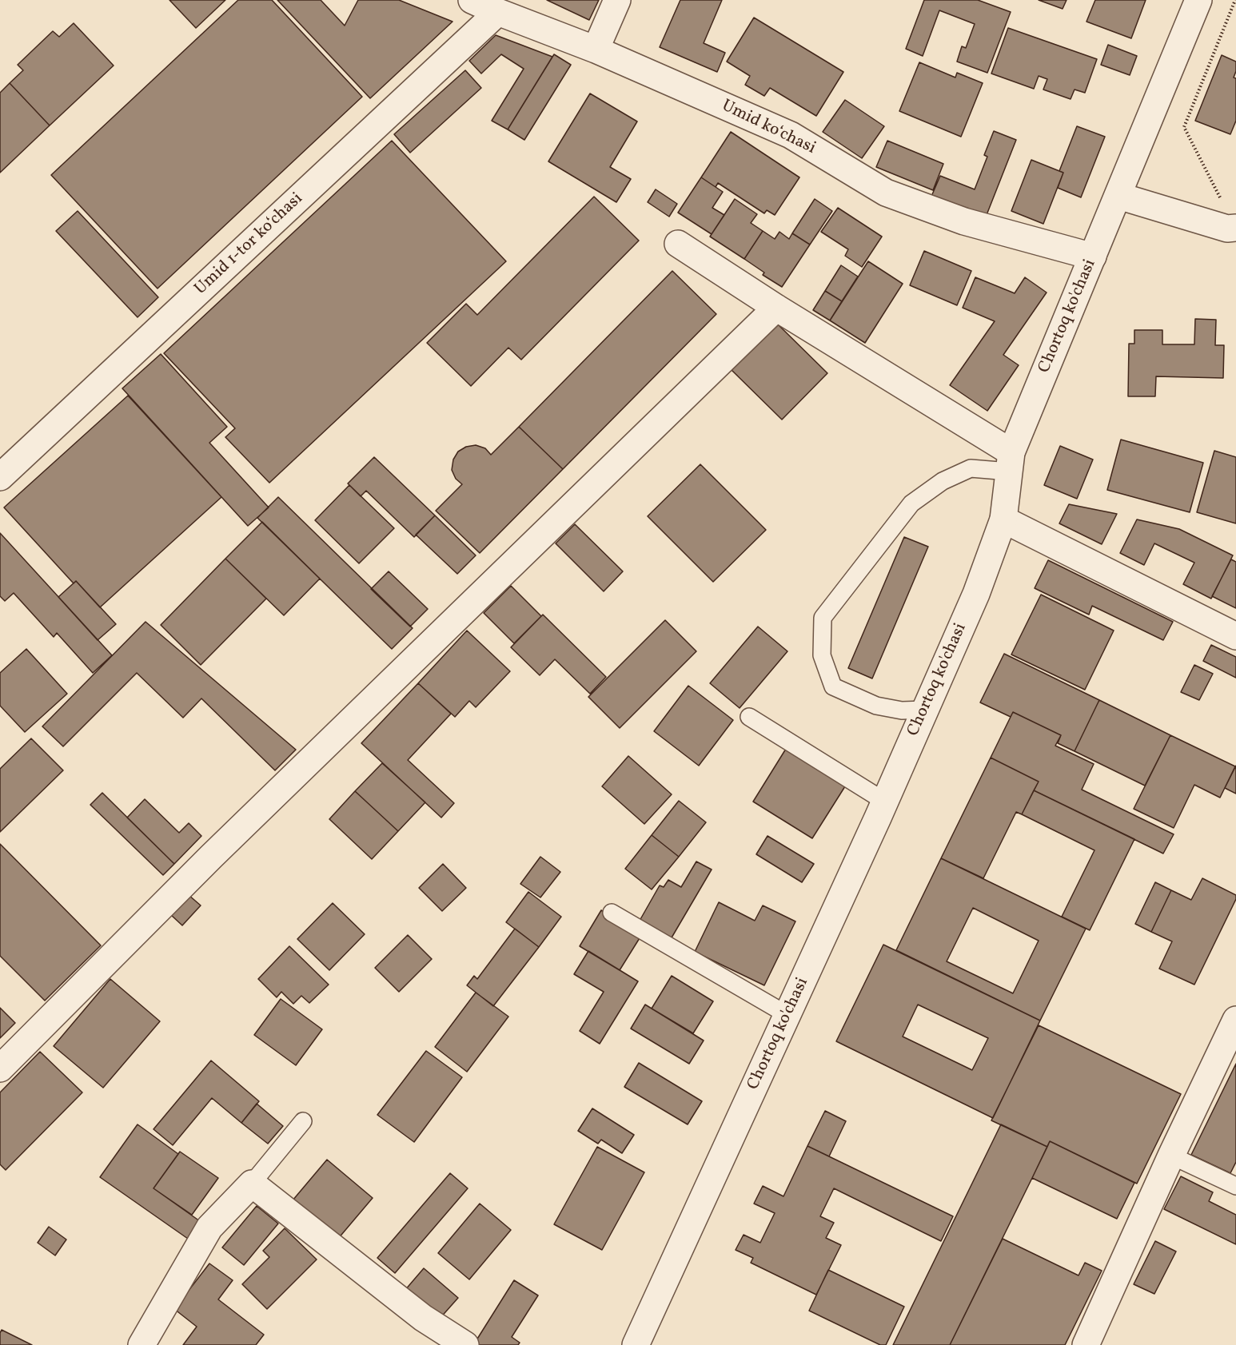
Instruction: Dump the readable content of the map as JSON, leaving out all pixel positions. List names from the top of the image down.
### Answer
{
  "streets": {
    "street": ["Umid ko‘chasi", "Umid 1-tor koʻchasi", "Chortoq ko'chasi"]
  },
  "crossings": [
    ["Umid ko‘chasi", "Umid 1-tor koʻchasi"],
    ["Umid ko‘chasi", "Chortoq ko'chasi"]
  ]
}
